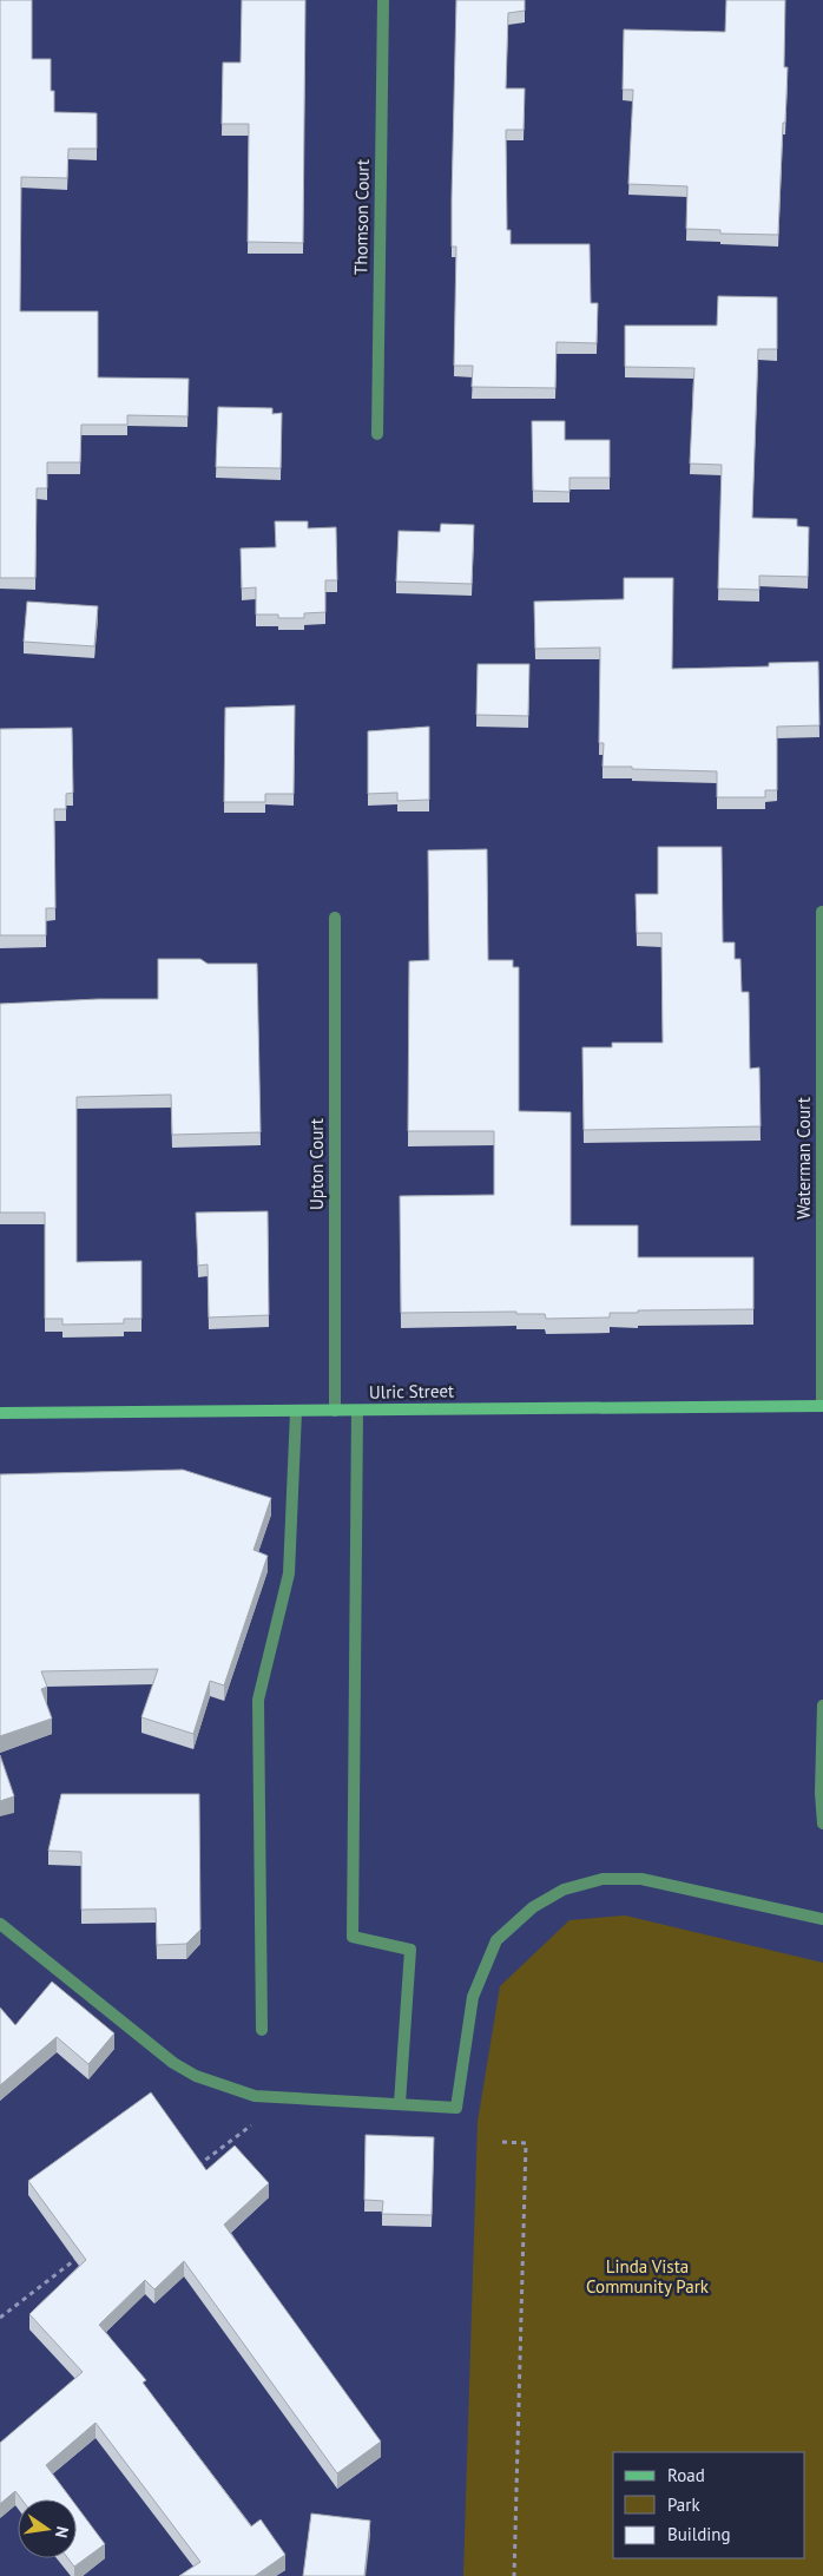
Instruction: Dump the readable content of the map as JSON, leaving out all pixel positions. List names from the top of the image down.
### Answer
{
  "streets": {
    "main road": ["Ulric Street"],
    "street": ["Thomson Court", "Waterman Court", "Upton Court"]
  },
  "crossings": [
    ["Waterman Court", "Ulric Street"],
    ["Upton Court", "Ulric Street"]
  ],
  "parks": ["Linda Vista Community Park"],
  "legend": ["Road", "Park", "Building"],
  "north": "right"
}
